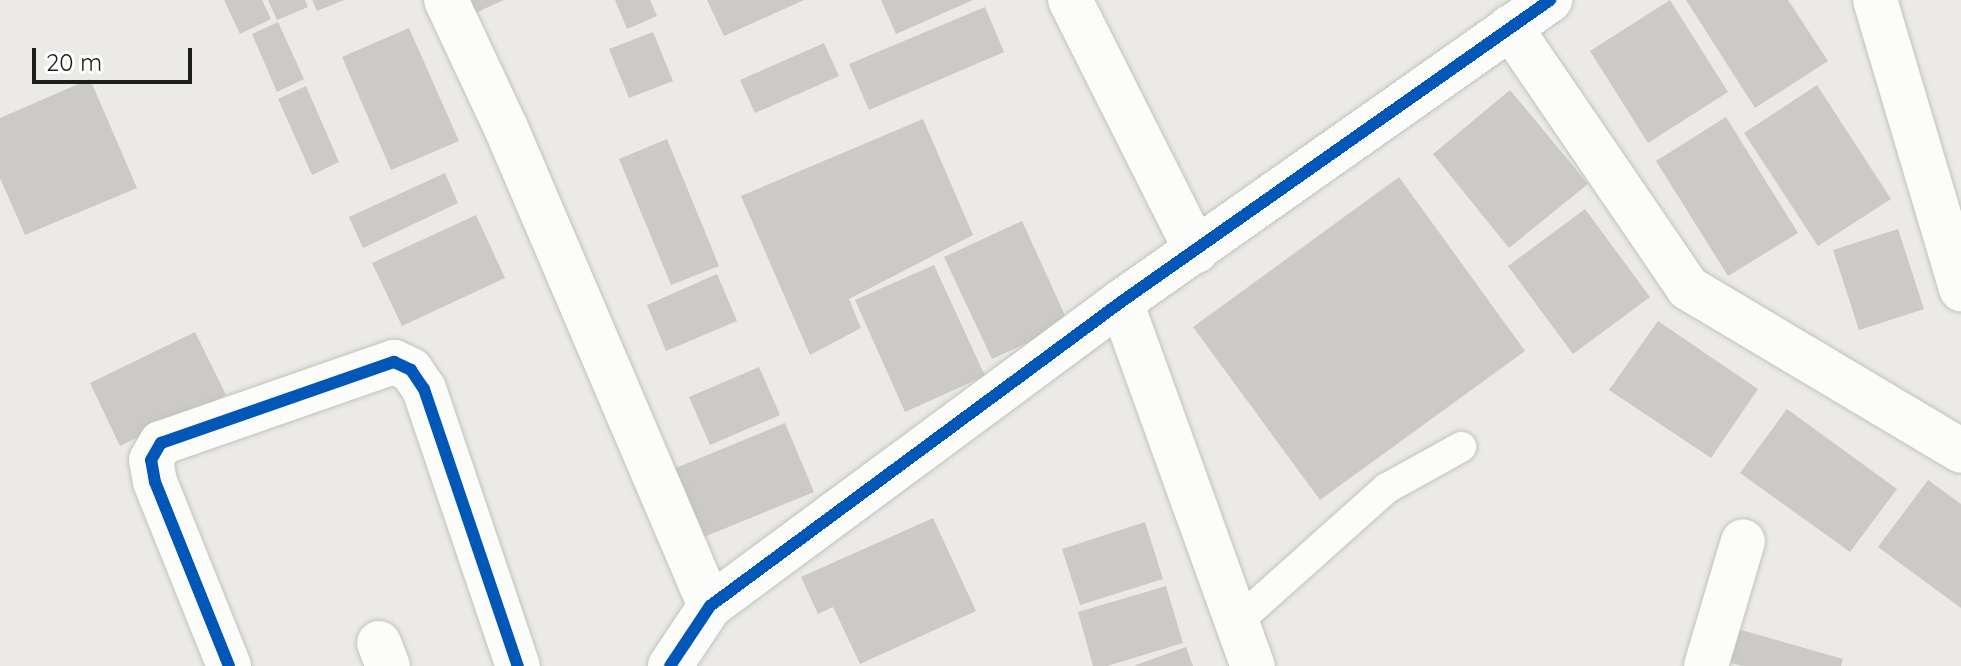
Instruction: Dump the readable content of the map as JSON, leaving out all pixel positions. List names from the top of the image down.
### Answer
{
  "scale_bar": "20 m"
}
